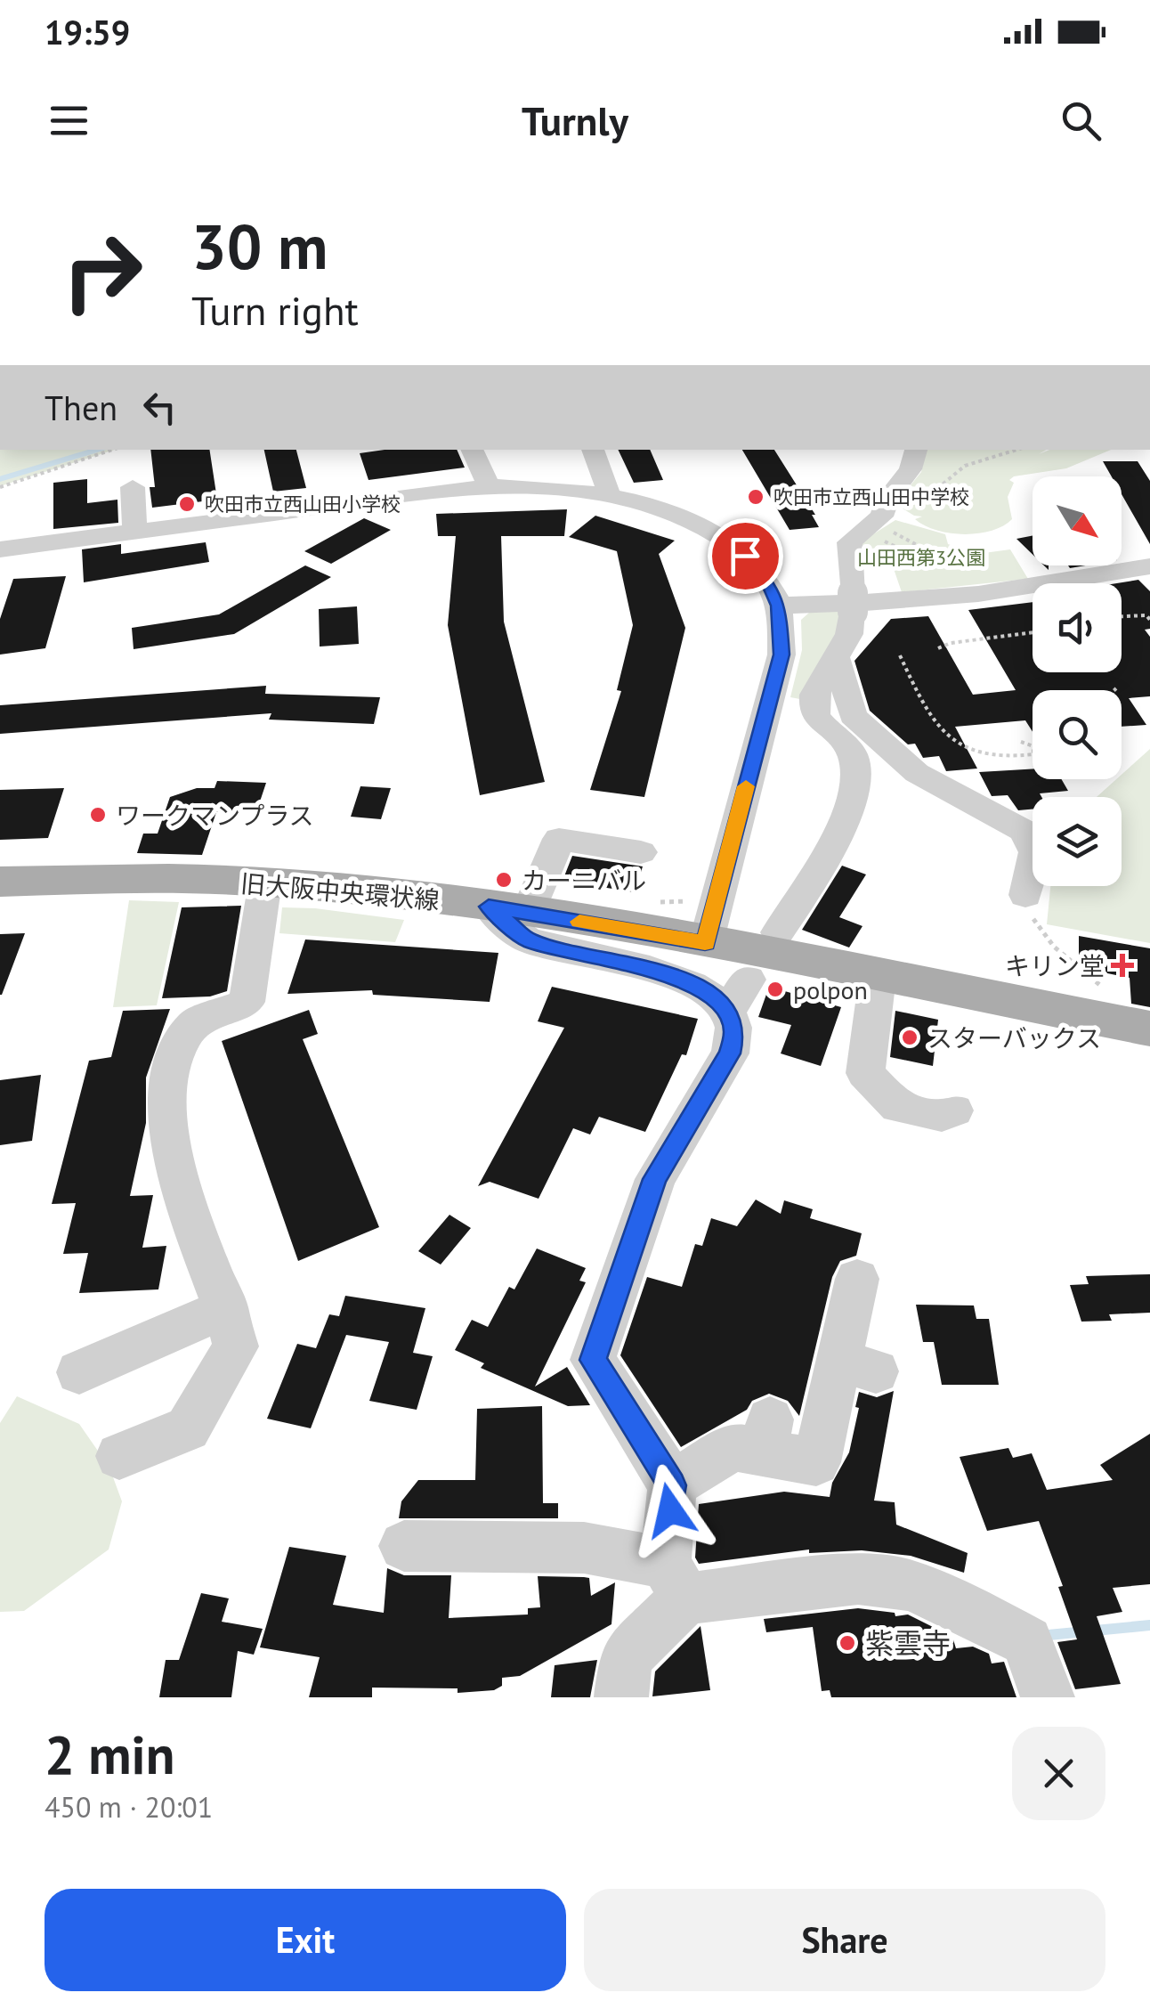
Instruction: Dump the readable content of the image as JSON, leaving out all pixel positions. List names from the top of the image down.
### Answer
{
  "streets": {
    "main road": ["旧大阪中央環状線"]
  },
  "parks": ["山田西第3公園"],
  "places": {
    "other": [
      "吹田市立西山田中学校",
      "吹田市立西山田小学校",
      "ワークマンプラス",
      "カーニバル",
      "polpon",
      "スターバックス",
      "紫雲寺"
    ],
    "health": ["キリン堂"]
  },
  "north": "bottom right",
  "page": {
    "status": "19:59",
    "header": "Turnly",
    "turn": ["30 m", "Turn right"],
    "then": "Then",
    "heading": ["2 min", "450 m · 20:01"],
    "buttons": ["Exit", "Share"]
  }
}
